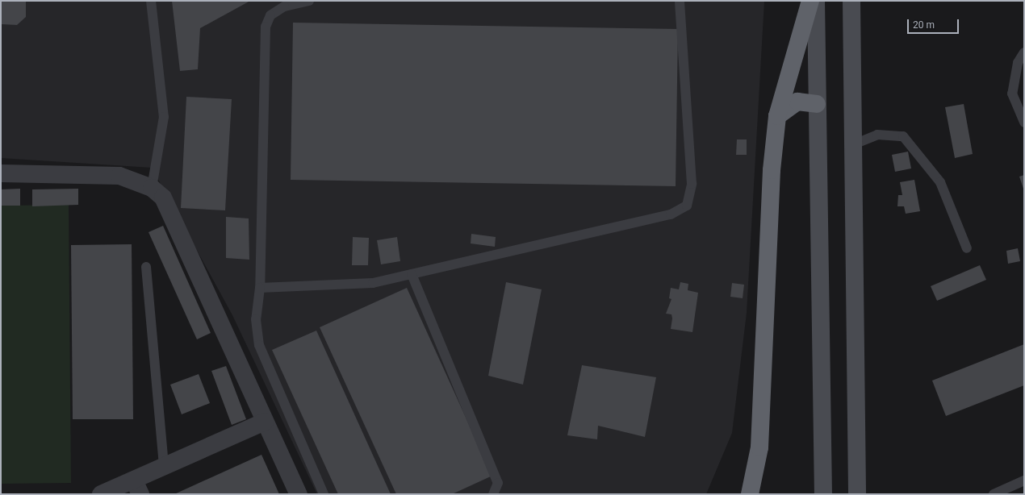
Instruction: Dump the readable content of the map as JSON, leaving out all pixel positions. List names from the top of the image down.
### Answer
{
  "scale_bar": "20 m"
}
